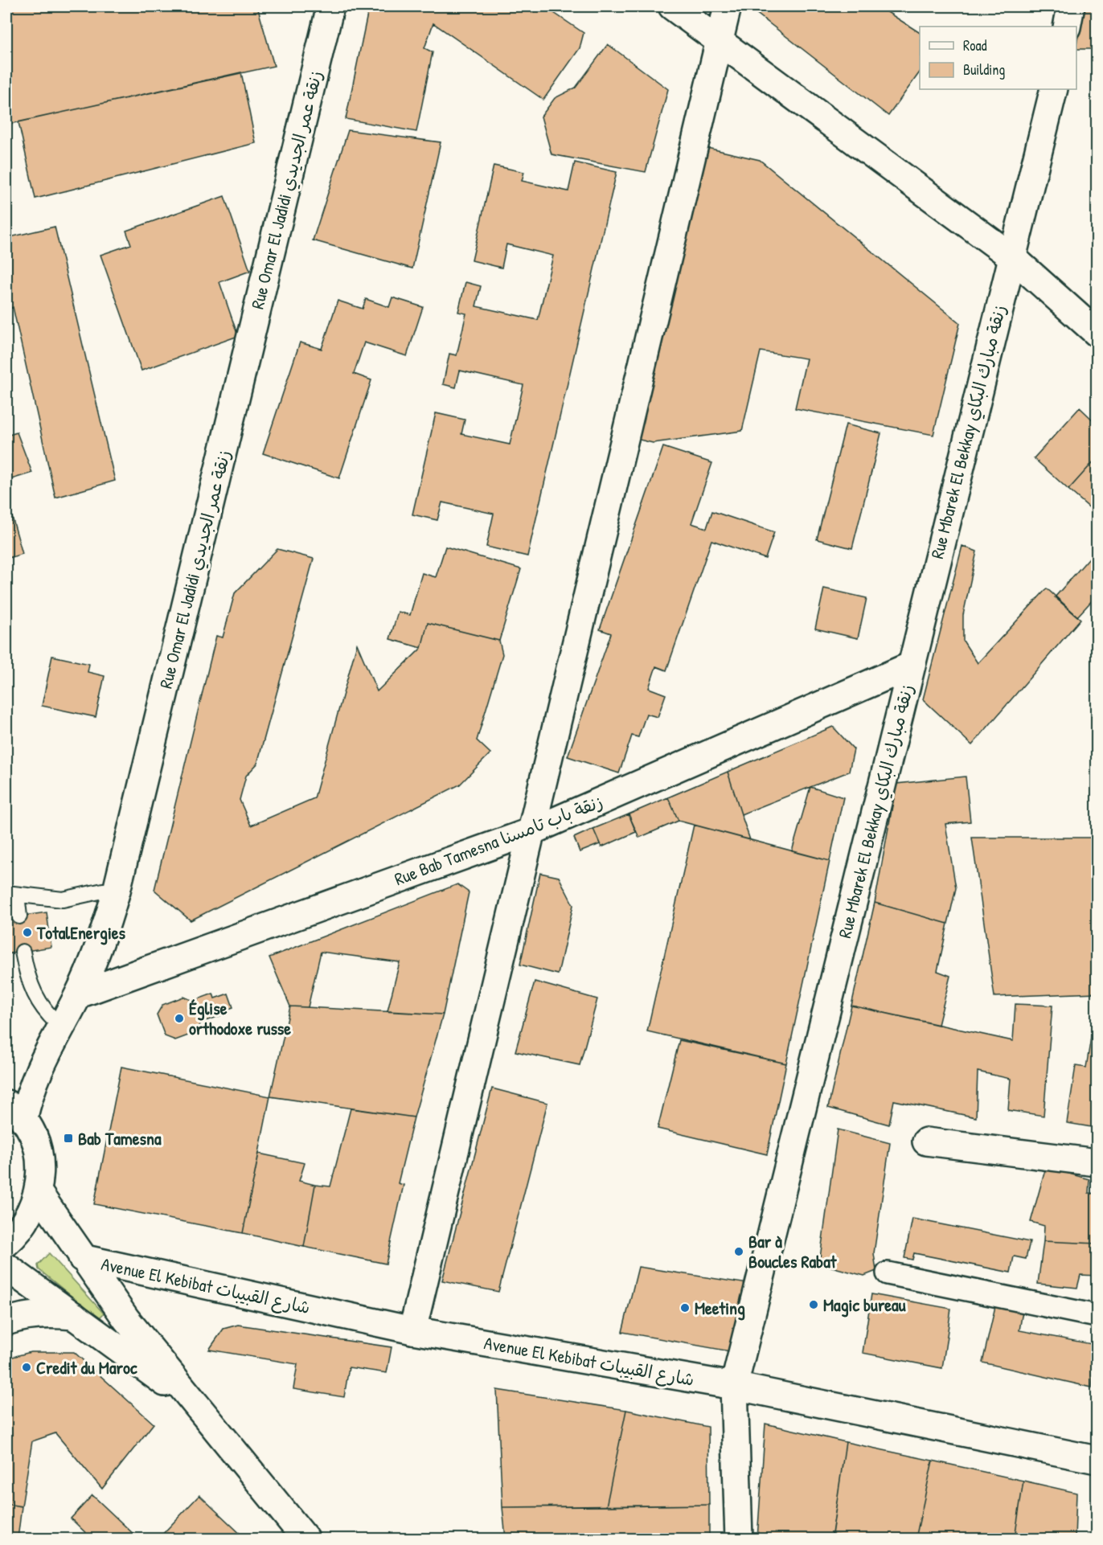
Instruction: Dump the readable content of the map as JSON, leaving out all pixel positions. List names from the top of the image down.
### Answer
{
  "streets": {
    "street": [
      "Rue Omar El Jadidi زنقة عمر الجديدي",
      "Rue Mbarek El Bekkay زنقة مبارك البكاي",
      "Rue Bab Tamesna زنقة باب تامسنا",
      "Avenue El Kebibat شارع القبيبات"
    ]
  },
  "crossings": [
    ["Rue Omar El Jadidi زنقة عمر الجديدي", "Rue Bab Tamesna زنقة باب تامسنا"],
    ["Rue Mbarek El Bekkay زنقة مبارك البكاي", "Rue Bab Tamesna زنقة باب تامسنا"],
    ["Rue Mbarek El Bekkay زنقة مبارك البكاي", "Avenue El Kebibat شارع القبيبات"]
  ],
  "places": {
    "other": [
      "TotalEnergies",
      "Église orthodoxe russe",
      "Bar à Boucles Rabat",
      "Magic bureau",
      "Meeting",
      "Credit du Maroc"
    ],
    "transit": ["Bab Tamesna"]
  },
  "legend": ["Road", "Building"]
}
